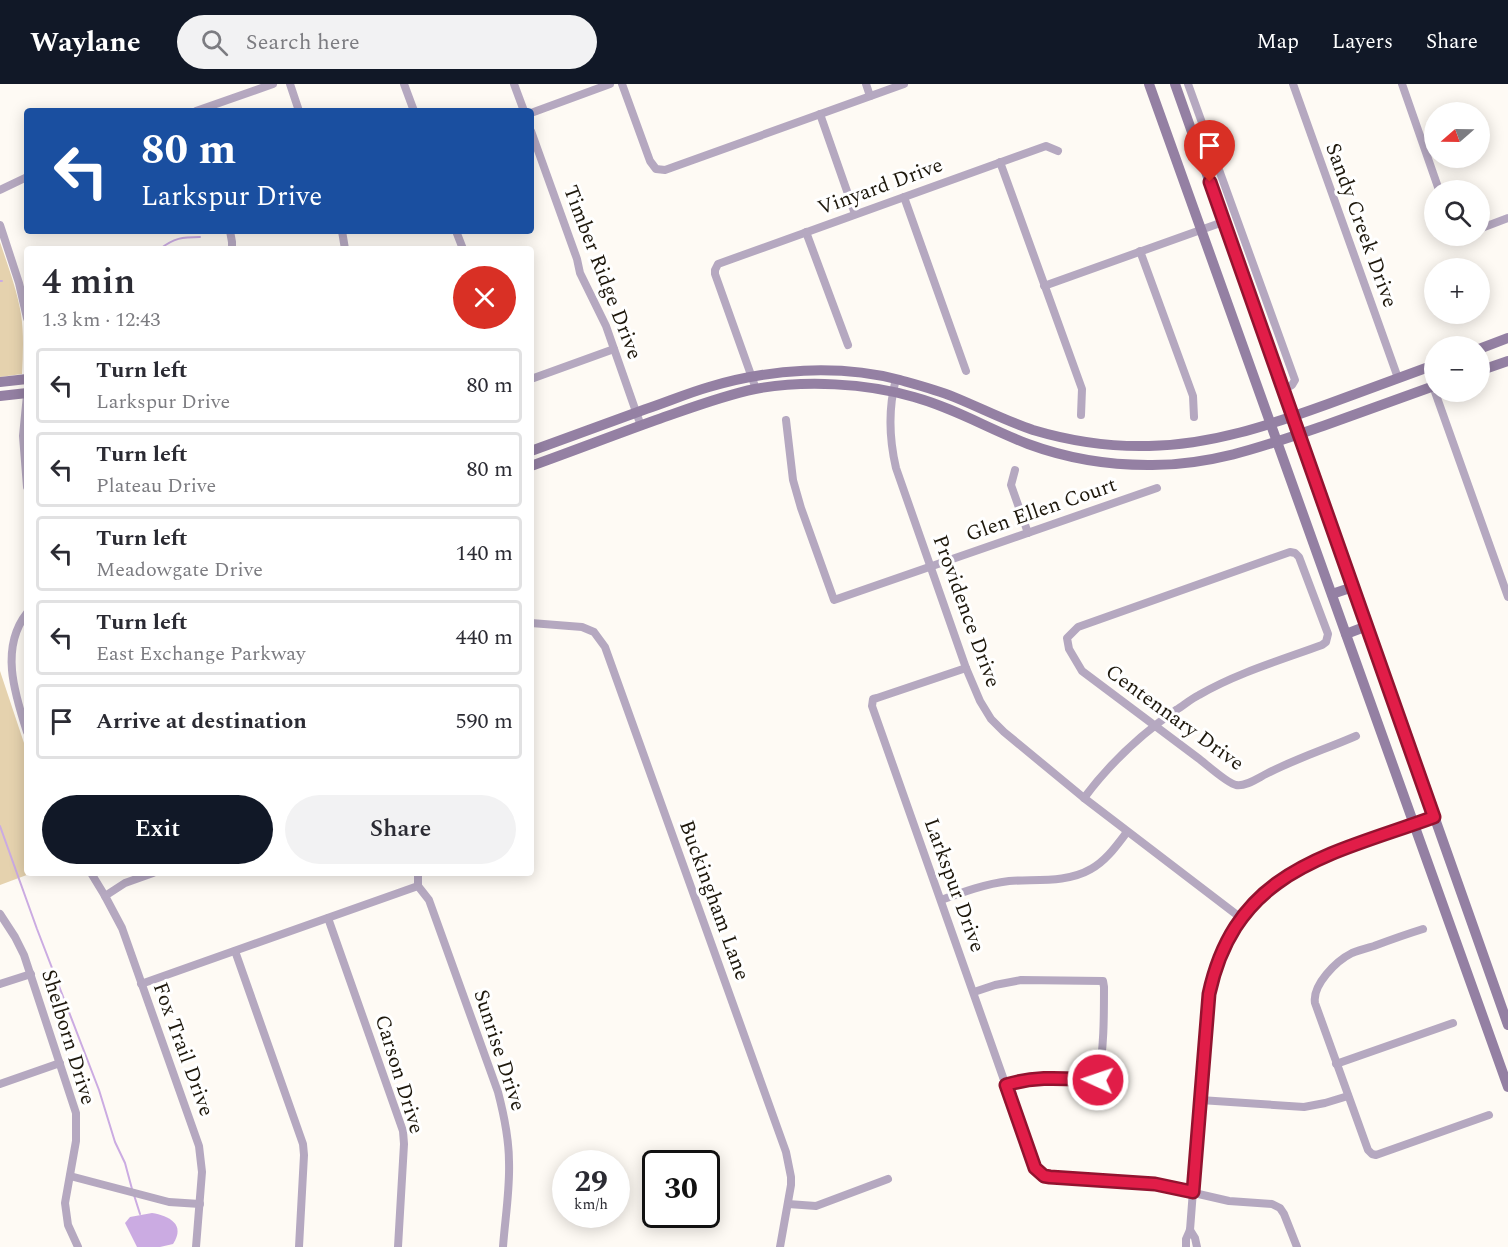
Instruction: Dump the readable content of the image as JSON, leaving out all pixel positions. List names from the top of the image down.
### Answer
{
  "streets": {
    "street": [
      "Vinyard Drive",
      "Sandy Creek Drive",
      "Timber Ridge Drive",
      "Glen Ellen Court",
      "Providence Drive",
      "Centennary Drive",
      "Larkspur Drive",
      "Buckingham Lane",
      "Shelborn Drive",
      "Fox Trail Drive",
      "Sunrise Drive",
      "Carson Drive"
    ]
  },
  "crossings": [
    ["Glen Ellen Court", "Providence Drive"],
    ["Providence Drive", "Larkspur Drive"]
  ],
  "north": "left",
  "page": {
    "header": "Waylane",
    "search": "Search here",
    "nav": ["Map", "Layers", "Share"],
    "map_buttons": ["+", "−"],
    "turn": ["80 m", "Larkspur Drive"],
    "heading": ["4 min", "1.3 km · 12:43"],
    "list": [
      {
        "name": "Turn left",
        "note": "Larkspur Drive",
        "value": "80 m"
      },
      {
        "name": "Turn left",
        "note": "Plateau Drive",
        "value": "80 m"
      },
      {
        "name": "Turn left",
        "note": "Meadowgate Drive",
        "value": "140 m"
      },
      {
        "name": "Turn left",
        "note": "East Exchange Parkway",
        "value": "440 m"
      },
      {
        "name": "Arrive at destination",
        "value": "590 m"
      }
    ],
    "buttons": ["Exit", "Share"],
    "speed": "29 km/h",
    "limit": "30"
  }
}
